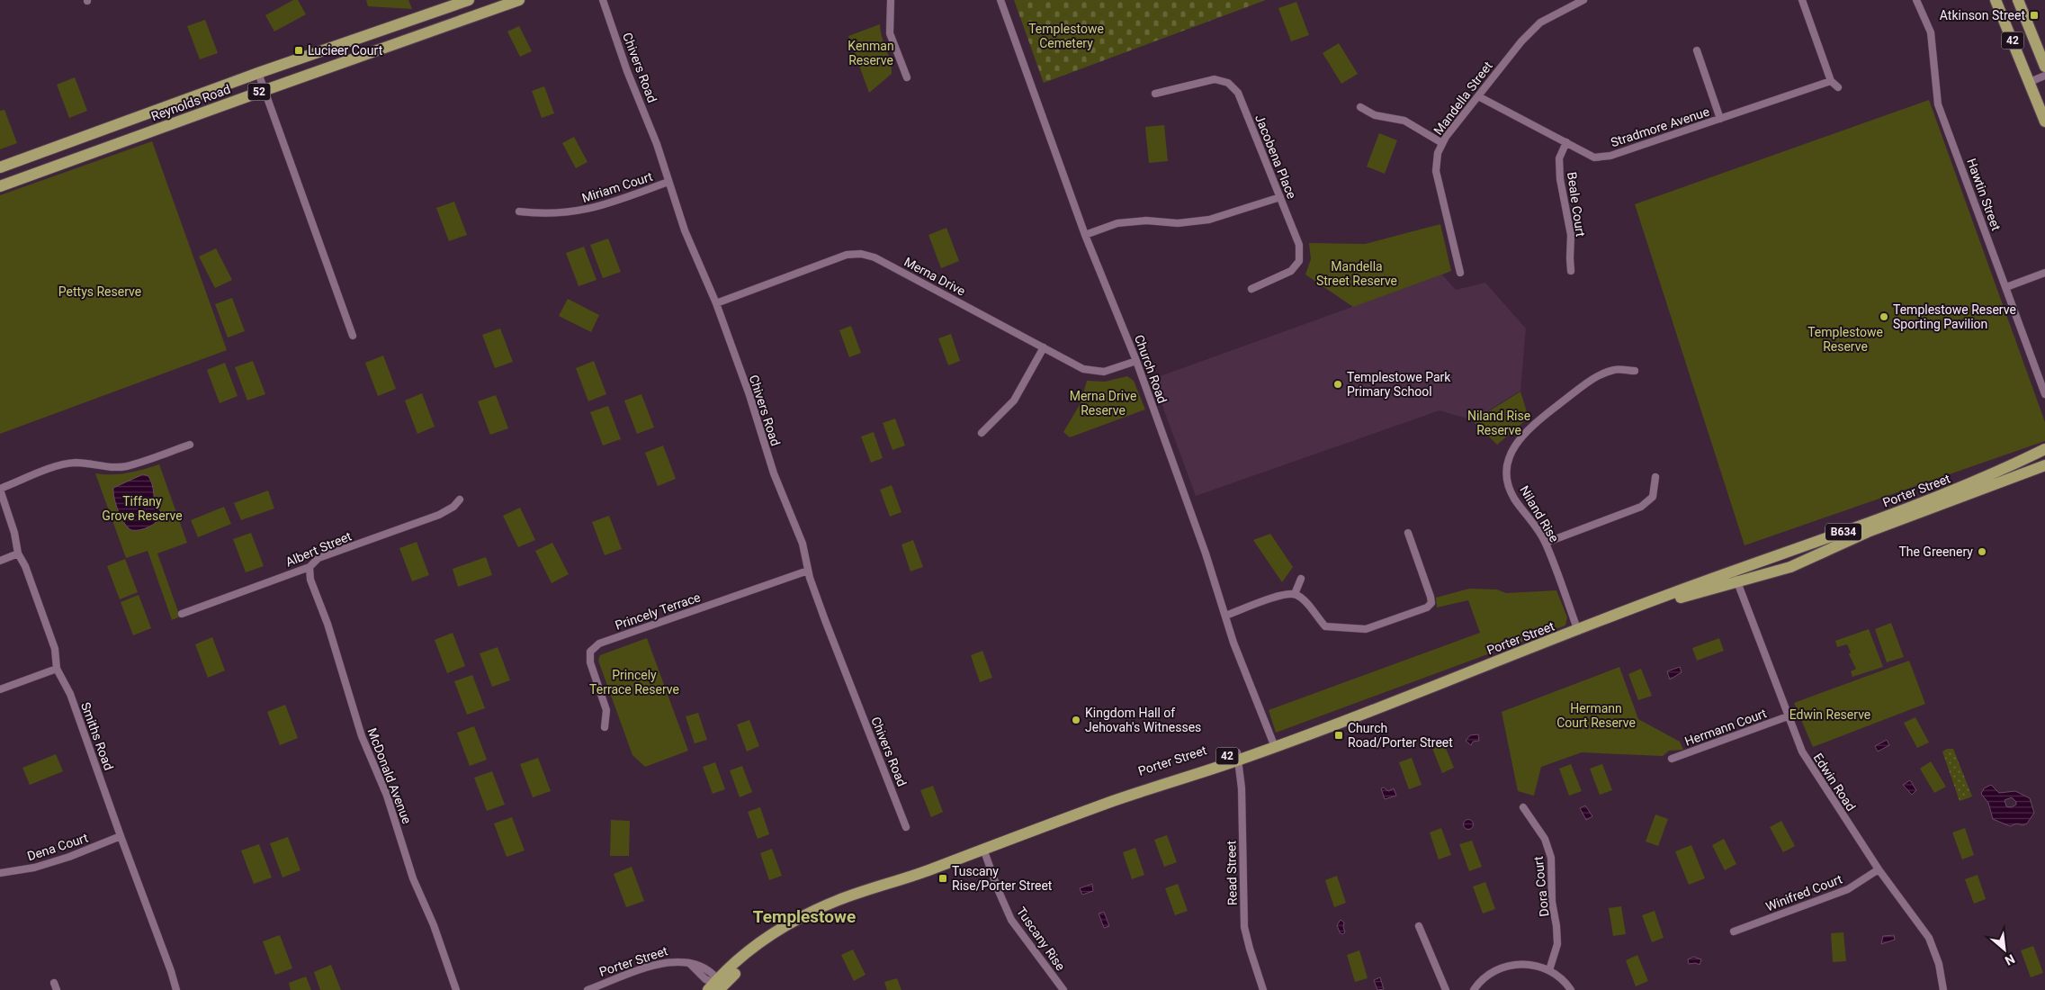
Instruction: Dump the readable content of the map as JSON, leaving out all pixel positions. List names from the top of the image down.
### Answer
{
  "streets": {
    "main road": [
      "42",
      "52",
      "Reynolds Road",
      "Porter Street",
      "B634"
    ],
    "street": [
      "Chivers Road",
      "Mandella Street",
      "Stradmore Avenue",
      "Jacobena Place",
      "Miriam Court",
      "Hawtin Street",
      "Beale Court",
      "Merna Drive",
      "Church Road",
      "Niland Rise",
      "Albert Street",
      "Princely Terrace",
      "Hermann Court",
      "Smiths Road",
      "McDonald Avenue",
      "Edwin Road",
      "Dena Court",
      "Read Street",
      "Dora Court",
      "Winifred Court",
      "Tuscany Rise"
    ]
  },
  "crossings": [
    ["Chivers Road", "Miriam Court"],
    ["Chivers Road", "Merna Drive"],
    ["Chivers Road", "Princely Terrace"],
    ["Mandella Street", "Stradmore Avenue"],
    ["Stradmore Avenue", "Beale Court"],
    ["Merna Drive", "Church Road"],
    ["Church Road", "Porter Street"],
    ["Porter Street", "Niland Rise"],
    ["Porter Street", "Edwin Road"],
    ["Porter Street", "Read Street"],
    ["Porter Street", "Tuscany Rise"],
    ["Albert Street", "McDonald Avenue"],
    ["Hermann Court", "Edwin Road"],
    ["Smiths Road", "Dena Court"],
    ["Edwin Road", "Winifred Court"]
  ],
  "districts": ["Templestowe"],
  "parks": [
    "Templestowe Cemetery",
    "Kenman Reserve",
    "Mandella Street Reserve",
    "Pettys Reserve",
    "Templestowe Reserve",
    "Merna Drive Reserve",
    "Niland Rise Reserve",
    "Tiffany Grove Reserve",
    "Princely Terrace Reserve",
    "Hermann Court Reserve",
    "Edwin Reserve"
  ],
  "places": {
    "transit": [
      "Atkinson Street",
      "Lucieer Court",
      "Church Road/Porter Street",
      "Tuscany Rise/Porter Street"
    ],
    "other": [
      "Templestowe Reserve Sporting Pavilion",
      "Templestowe Park Primary School",
      "The Greenery",
      "Kingdom Hall of Jehovah's Witnesses"
    ]
  },
  "north": "bottom right"
}
